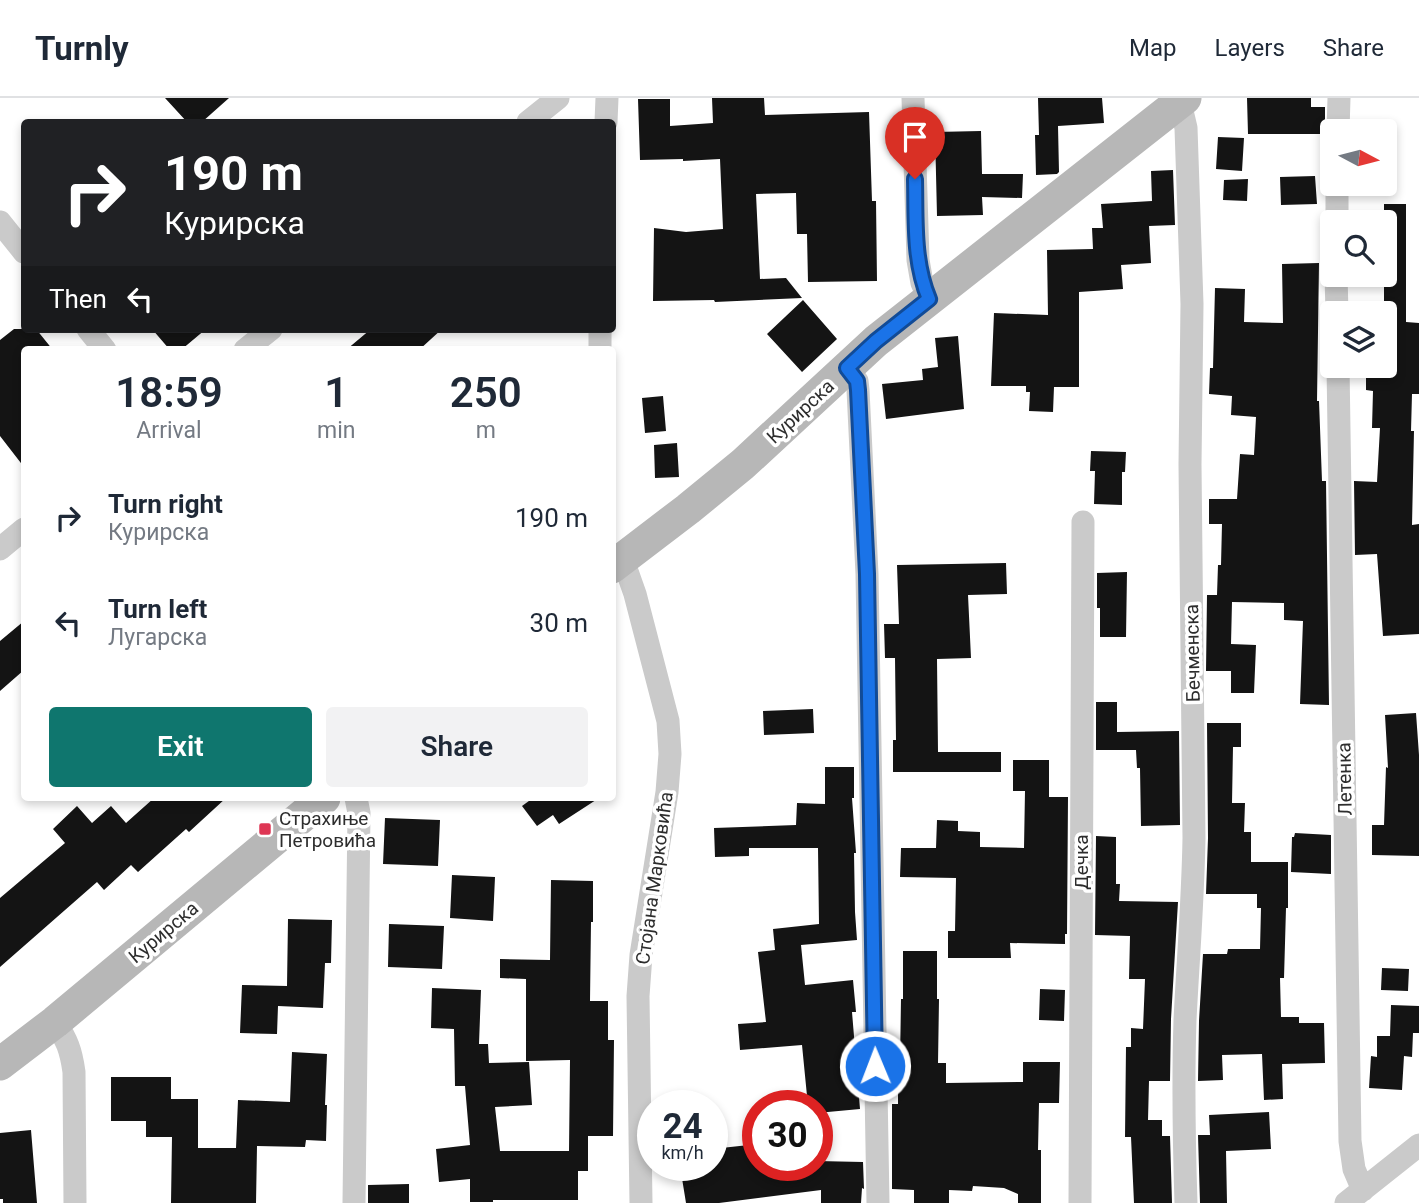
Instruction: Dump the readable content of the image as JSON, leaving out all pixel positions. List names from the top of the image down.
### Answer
{
  "streets": {
    "street": [
      "Курирска",
      "Бечменска",
      "Летенка",
      "Дечка",
      "Стојана Марковића"
    ]
  },
  "crossings": [
    ["Курирска", "Бечменска"],
    ["Курирска", "Стојана Марковића"]
  ],
  "places": {
    "transit": ["Страхиње Петровића"]
  },
  "north": "right",
  "page": {
    "header": "Turnly",
    "nav": ["Map", "Layers", "Share"],
    "turn": ["190 m", "Курирска"],
    "then": "Then",
    "eta": [
      "18:59",
      "Arrival",
      "1",
      "min",
      "250",
      "m"
    ],
    "list": [
      {
        "name": "Turn right",
        "note": "Курирска",
        "value": "190 m"
      },
      {
        "name": "Turn left",
        "note": "Лугарска",
        "value": "30 m"
      }
    ],
    "buttons": ["Exit", "Share"],
    "speed": "24 km/h",
    "limit": "30"
  }
}
